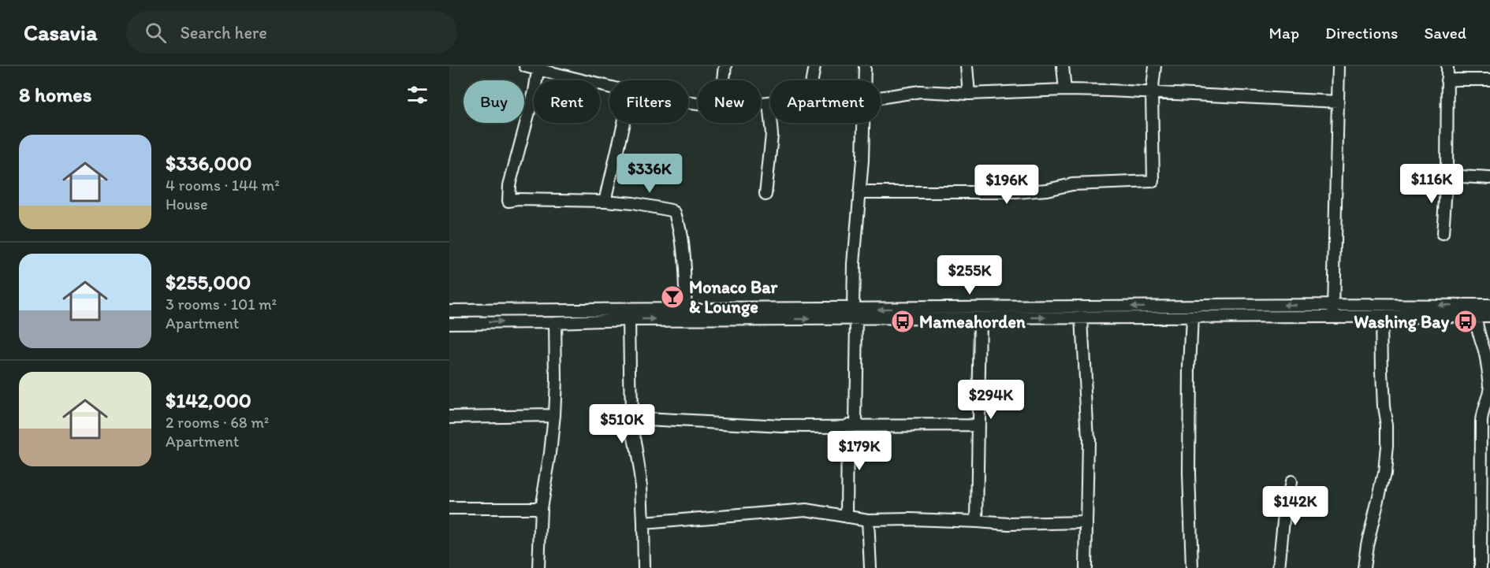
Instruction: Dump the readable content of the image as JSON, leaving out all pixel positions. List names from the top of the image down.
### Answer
{
  "places": {
    "bar": ["Monaco Bar & Lounge"],
    "bus stop": ["Mameahorden", "Washing Bay"]
  },
  "page": {
    "header": "Casavia",
    "search": "Search here",
    "nav": ["Map", "Directions", "Saved"],
    "heading": "8 homes",
    "chip": [
      "Buy",
      "Rent",
      "Filters",
      "New",
      "Apartment"
    ],
    "list": [
      {
        "name": "$336,000",
        "note": "4 rooms · 144 m² · House"
      },
      {
        "name": "$255,000",
        "note": "3 rooms · 101 m² · Apartment"
      },
      {
        "name": "$142,000",
        "note": "2 rooms · 68 m² · Apartment"
      }
    ],
    "price": [
      "$336K",
      "$116K",
      "$196K",
      "$255K",
      "$294K",
      "$510K",
      "$179K",
      "$142K"
    ]
  }
}
